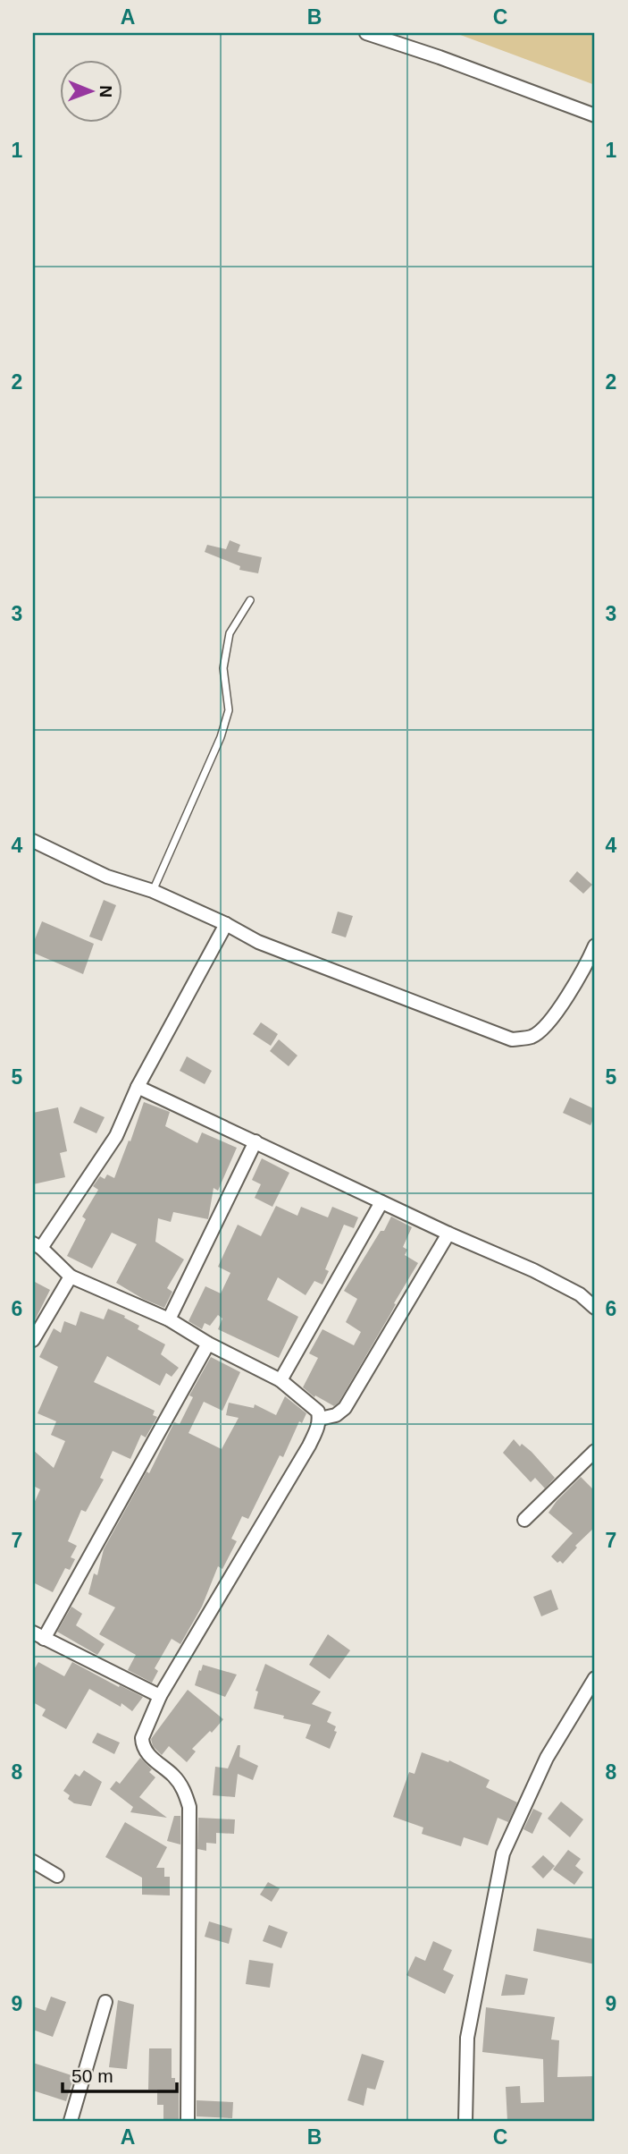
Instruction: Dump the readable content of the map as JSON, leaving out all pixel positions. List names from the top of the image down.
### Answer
{
  "scale_bar": "50 m",
  "north": "right",
  "grid": {
    "columns": ["A", "B", "C"],
    "rows": [
      "1",
      "2",
      "3",
      "4",
      "5",
      "6",
      "7",
      "8",
      "9"
    ]
  }
}
